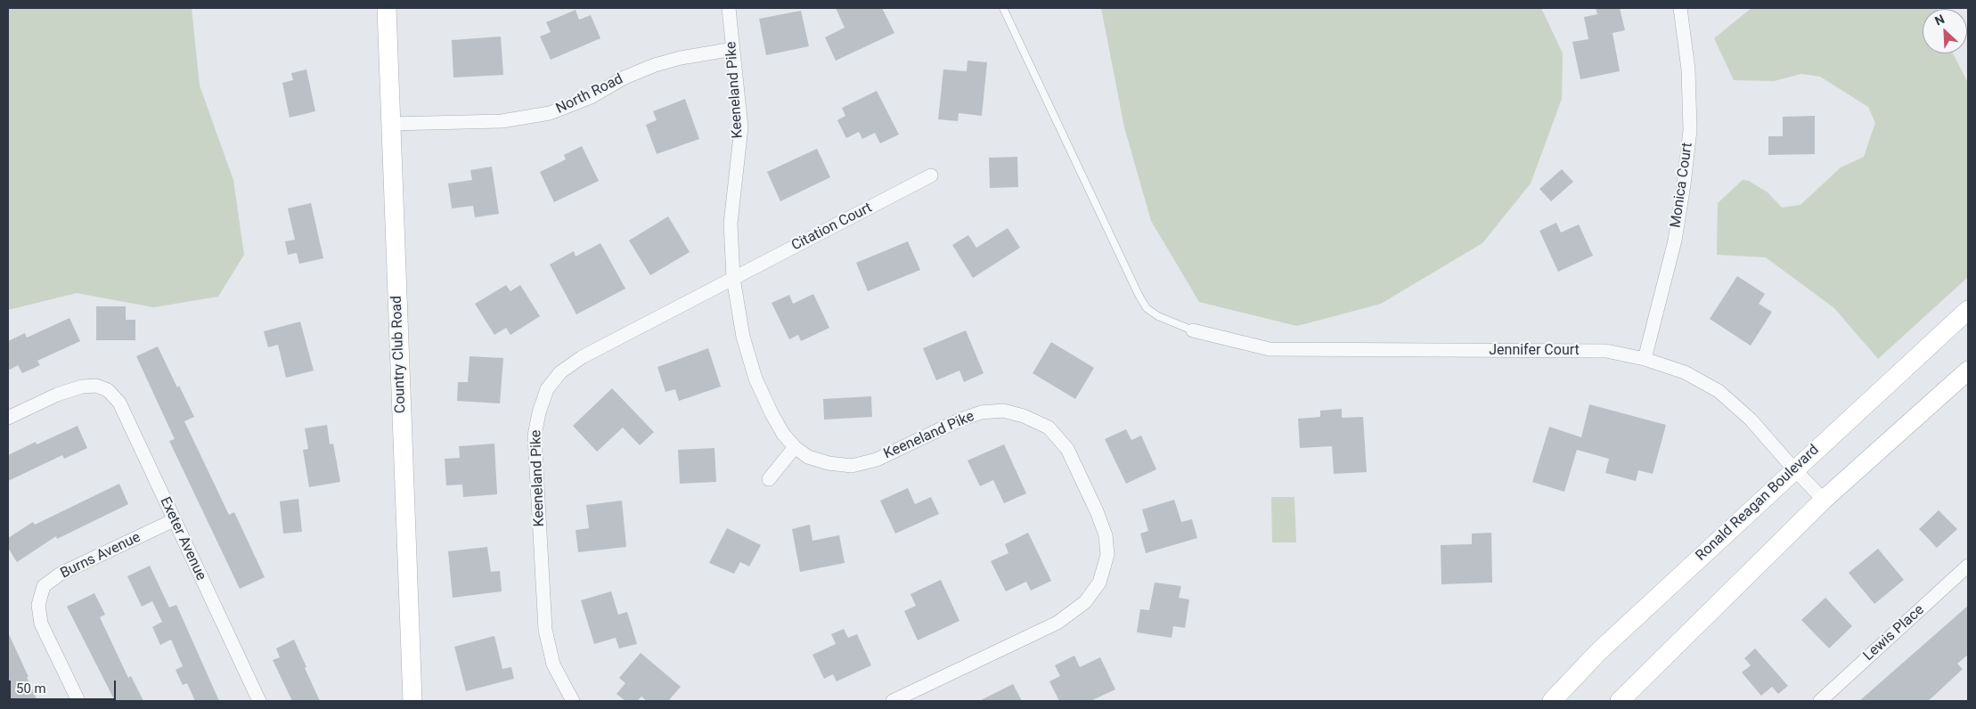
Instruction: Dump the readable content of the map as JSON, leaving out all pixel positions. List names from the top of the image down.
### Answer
{
  "streets": {
    "main road": ["Country Club Road", "Ronald Reagan Boulevard"],
    "street": [
      "Keeneland Pike",
      "North Road",
      "Monica Court",
      "Citation Court",
      "Jennifer Court",
      "Exeter Avenue",
      "Burns Avenue",
      "Lewis Place"
    ]
  },
  "crossings": [
    ["Keeneland Pike", "North Road"],
    ["Keeneland Pike", "Citation Court"],
    ["North Road", "Country Club Road"],
    ["Monica Court", "Jennifer Court"],
    ["Jennifer Court", "Ronald Reagan Boulevard"],
    ["Exeter Avenue", "Burns Avenue"]
  ],
  "scale_bar": "50 m",
  "north": "top left"
}
